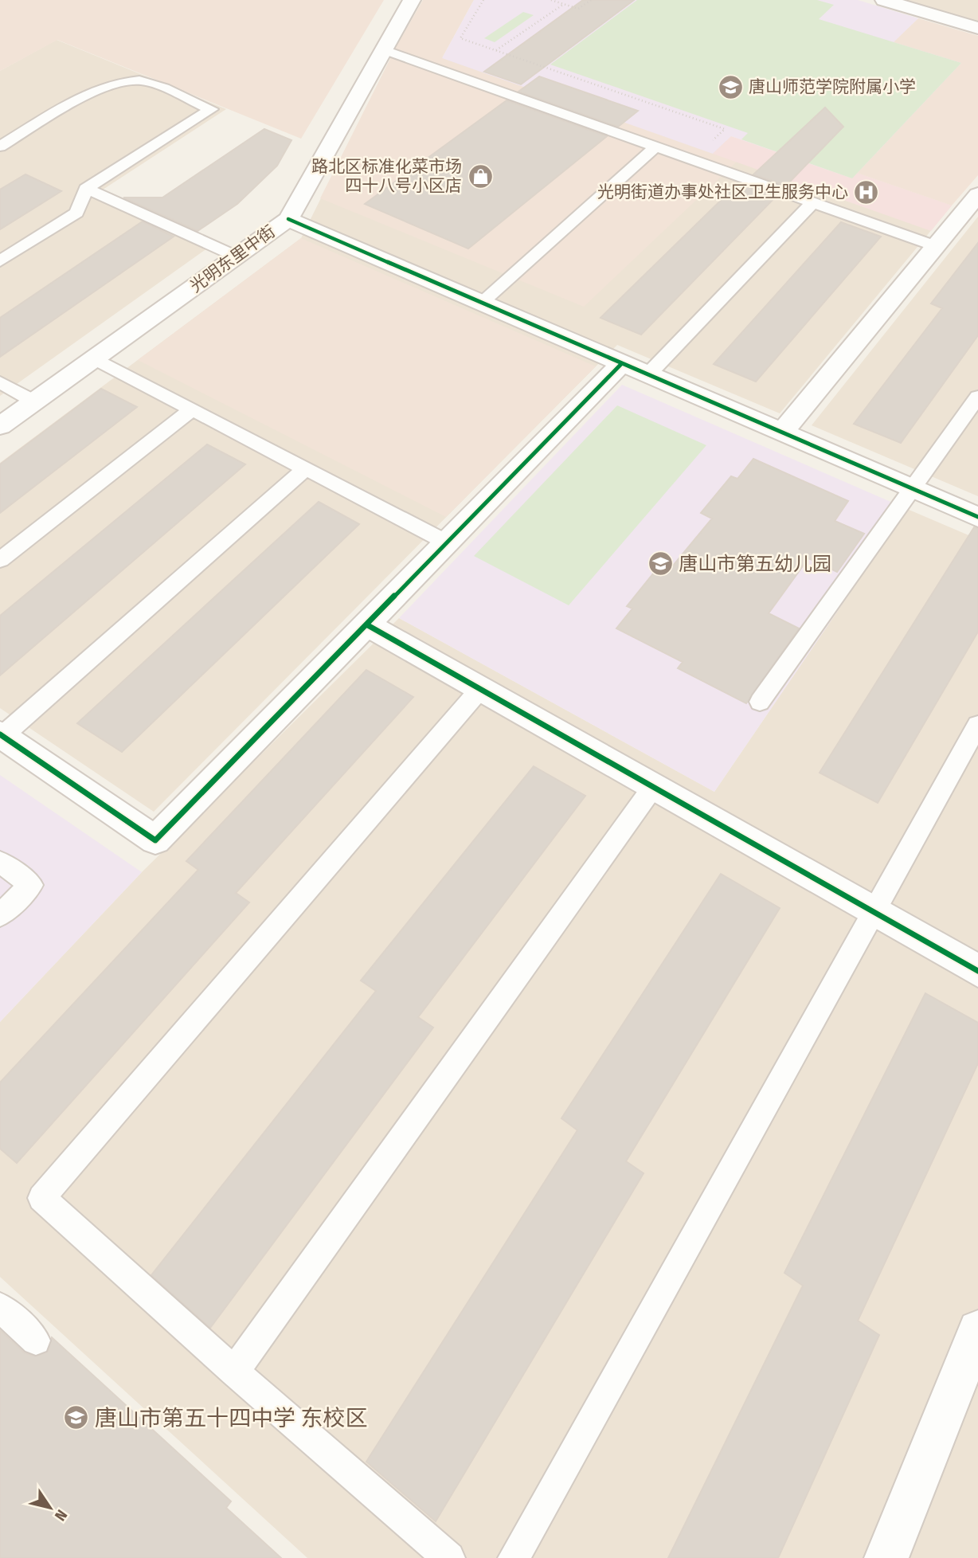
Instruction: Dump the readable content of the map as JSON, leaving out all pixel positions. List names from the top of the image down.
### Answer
{
  "streets": {
    "street": ["光明东里中街"]
  },
  "places": {
    "school or university": ["唐山师范学院附属小学", "唐山市第五幼儿园", "唐山市第五十四中学 东校区"],
    "shop": ["路北区标准化菜市场 四十八号小区店"],
    "hospital": ["光明街道办事处社区卫生服务中心"]
  },
  "north": "bottom right"
}
